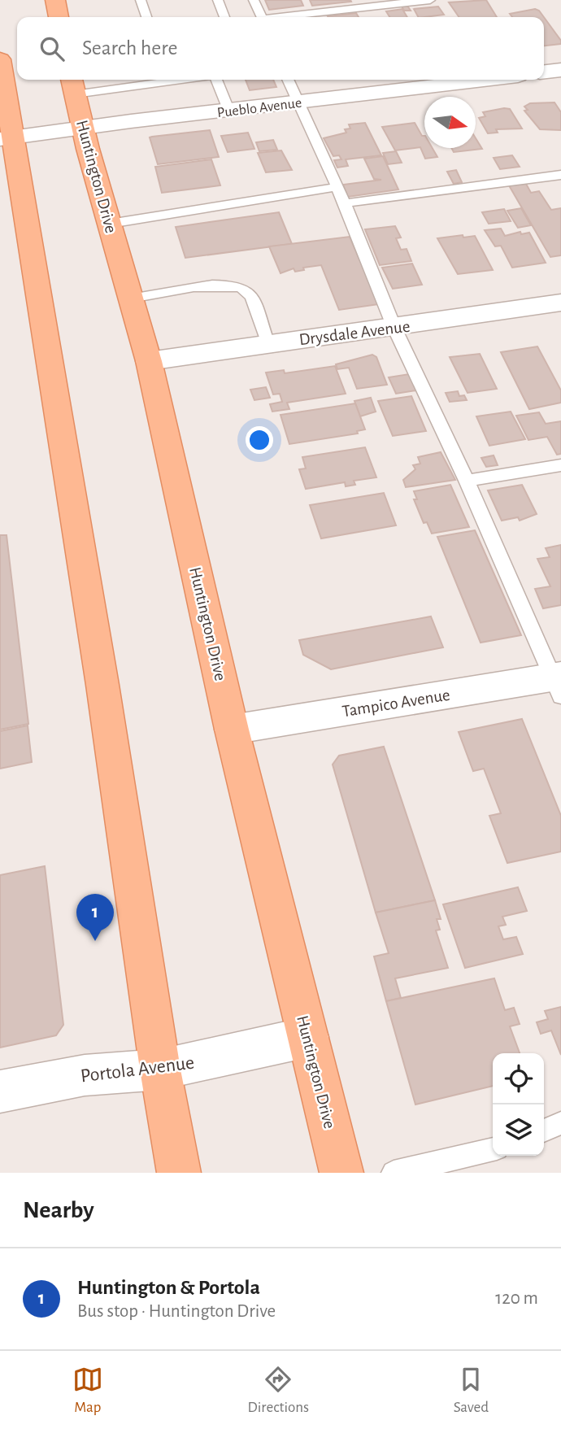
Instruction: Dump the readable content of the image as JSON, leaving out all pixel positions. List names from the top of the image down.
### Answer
{
  "streets": {
    "main road": ["Huntington Drive"],
    "street": [
      "Pueblo Avenue",
      "Drysdale Avenue",
      "Tampico Avenue",
      "Portola Avenue"
    ]
  },
  "crossings": [
    ["Pueblo Avenue", "Huntington Drive"],
    ["Huntington Drive", "Drysdale Avenue"],
    ["Huntington Drive", "Tampico Avenue"],
    ["Huntington Drive", "Portola Avenue"]
  ],
  "north": "right",
  "page": {
    "search": "Search here",
    "pins": "1",
    "heading": "Nearby",
    "list": [
      {
        "mark": "1",
        "name": "Huntington & Portola",
        "note": "Bus stop · Huntington Drive",
        "value": "120 m"
      }
    ],
    "nav": ["Map", "Directions", "Saved"]
  }
}
